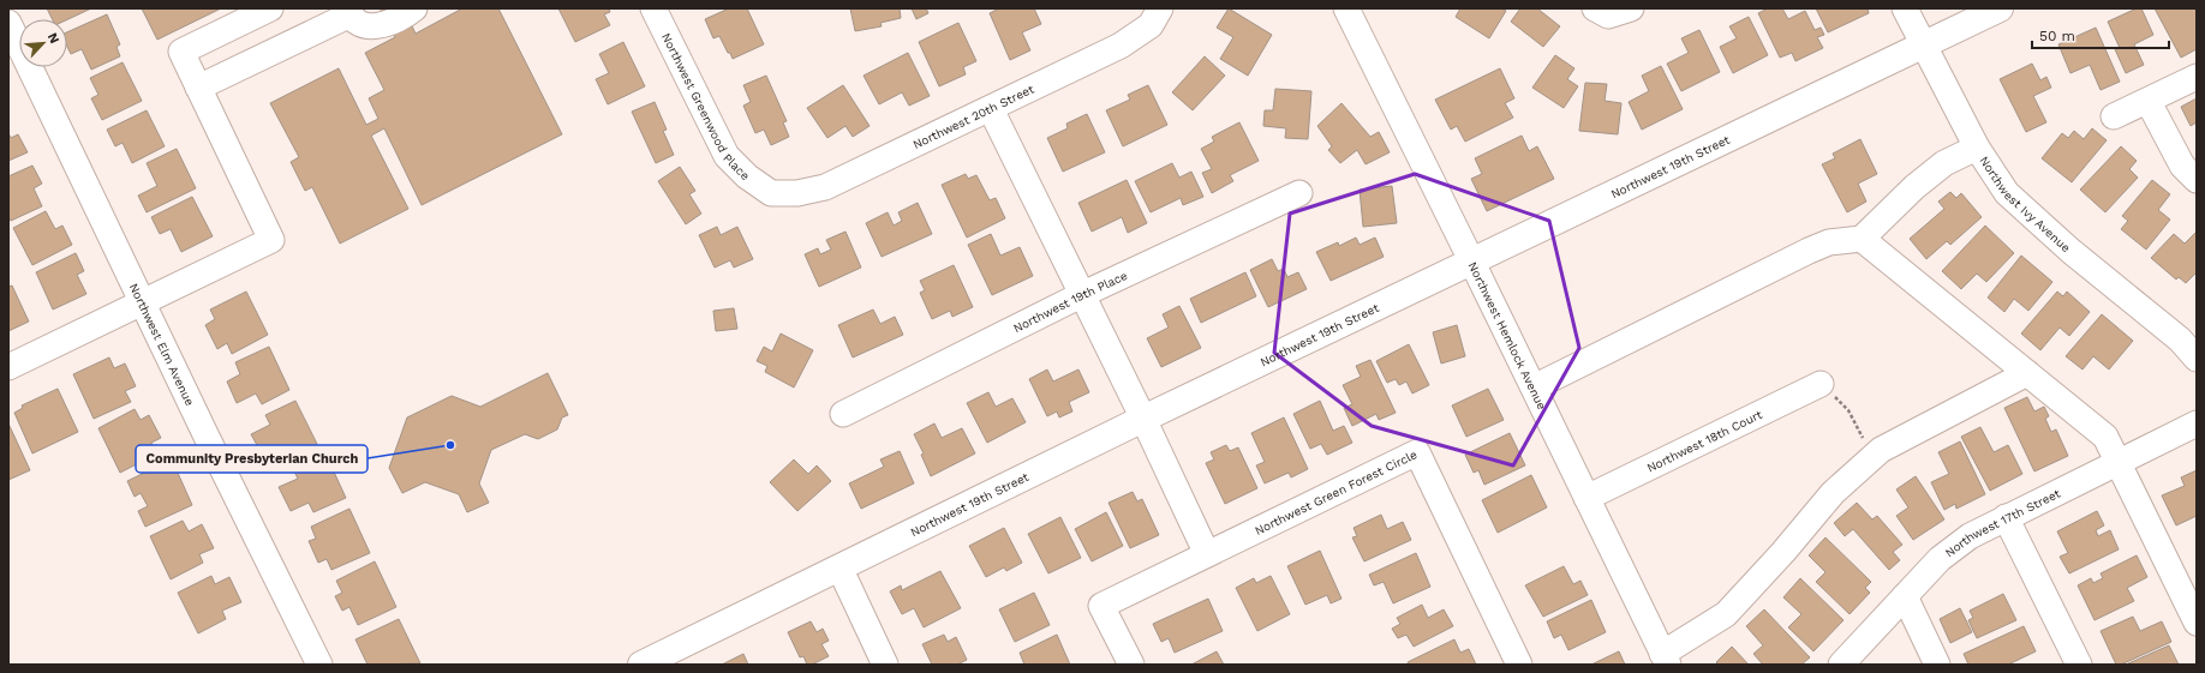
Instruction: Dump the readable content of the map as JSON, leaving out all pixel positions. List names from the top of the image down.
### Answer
{
  "streets": {
    "main road": ["Northwest 19th Street"],
    "street": [
      "Northwest Greenwood Place",
      "Northwest 20th Street",
      "Northwest Ivy Avenue",
      "Northwest 19th Place",
      "Northwest Hemlock Avenue",
      "Northwest Elm Avenue",
      "Northwest 18th Court",
      "Northwest Green Forest Circle",
      "Northwest 17th Street"
    ]
  },
  "crossings": [
    ["Northwest Greenwood Place", "Northwest 20th Street"],
    ["Northwest 19th Street", "Northwest Ivy Avenue"],
    ["Northwest 19th Street", "Northwest Hemlock Avenue"],
    ["Northwest Hemlock Avenue", "Northwest 18th Court"]
  ],
  "places": ["Community Presbyterian Church"],
  "scale_bar": "50 m",
  "north": "top right"
}
